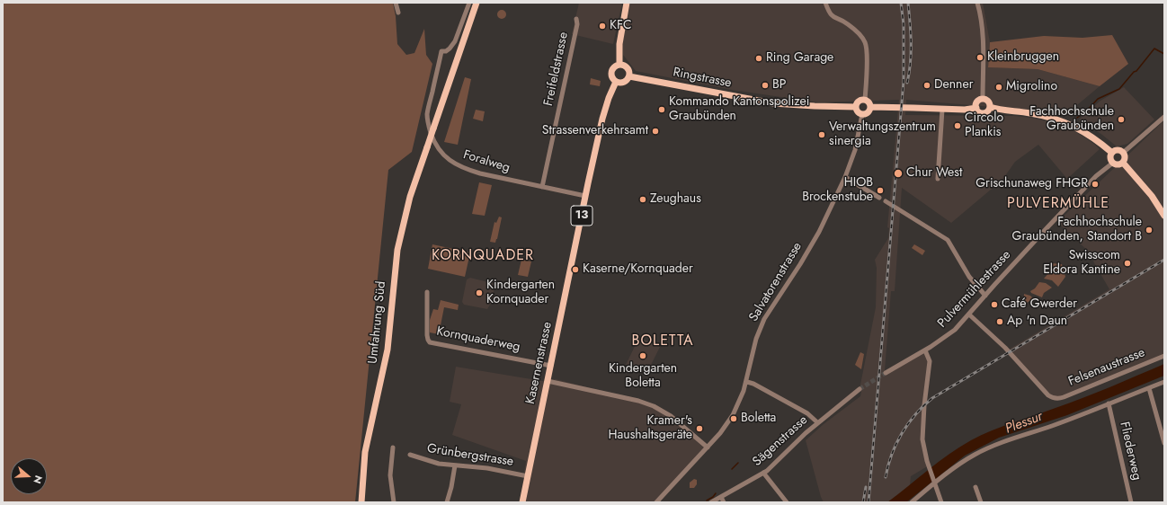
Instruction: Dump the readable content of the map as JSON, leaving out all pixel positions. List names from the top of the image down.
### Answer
{
  "streets": {
    "main road": [
      "Ringstrasse",
      "13",
      "Umfahrung Süd",
      "Kasernenstrasse"
    ],
    "street": [
      "Freifeldstrasse",
      "Foralweg",
      "Salvatorenstrasse",
      "Pulvermühlestrasse",
      "Kornquaderweg",
      "Felsenaustrasse",
      "Sägenstrasse",
      "Fliederweg",
      "Grünbergstrasse"
    ]
  },
  "crossings": [
    ["Freifeldstrasse", "Foralweg"],
    ["Ringstrasse", "Salvatorenstrasse"],
    ["Ringstrasse", "Kasernenstrasse"],
    ["Foralweg", "Kasernenstrasse"],
    ["Pulvermühlestrasse", "Felsenaustrasse"],
    ["Kornquaderweg", "Kasernenstrasse"],
    ["Kasernenstrasse", "Grünbergstrasse"]
  ],
  "districts": ["PULVERMÜHLE", "KORNQUADER", "BOLETTA"],
  "water": ["Plessur"],
  "places": [
    "KFC",
    "Kleinbruggen",
    "Ring Garage",
    "BP",
    "Denner",
    "Migrolino",
    "Kommando Kantonspolizei Graubünden",
    "Fachhochschule Graubünden",
    "Circolo Plankis",
    "Strassenverkehrsamt",
    "Verwaltungszentrum sinergia",
    "Chur West",
    "Grischunaweg FHGR",
    "HIOB Brockenstube",
    "Zeughaus",
    "Fachhochschule Graubünden, Standort B",
    "Swisscom Eldora Kantine",
    "Kaserne/Kornquader",
    "Kindergarten Kornquader",
    "Café Gwerder",
    "Ap 'n Daun",
    "Kindergarten Boletta",
    "Boletta",
    "Kramer's Haushaltsgeräte"
  ],
  "north": "right"
}
